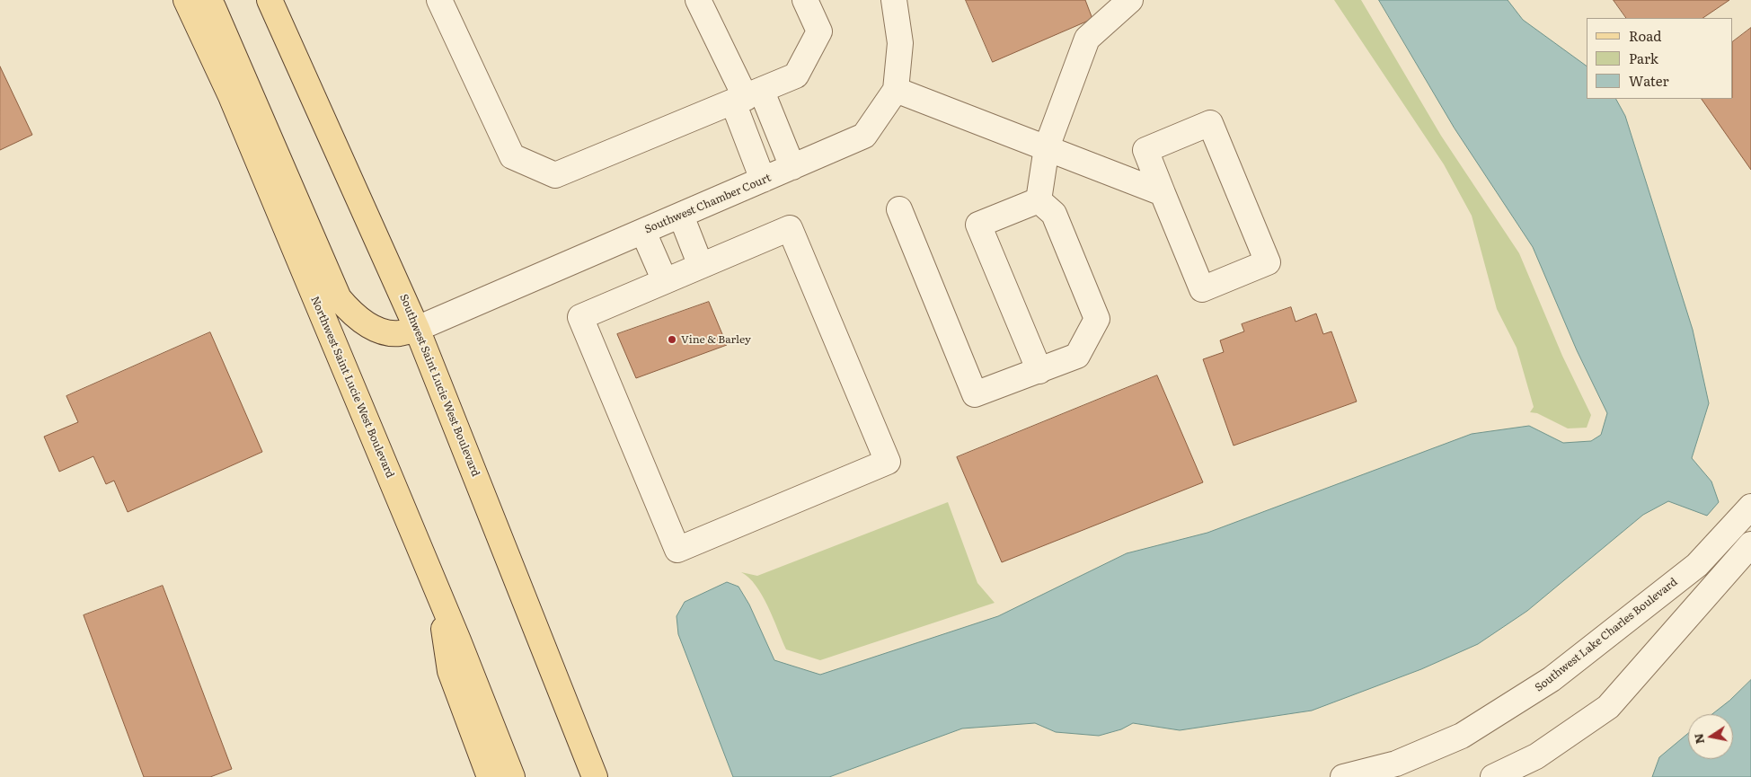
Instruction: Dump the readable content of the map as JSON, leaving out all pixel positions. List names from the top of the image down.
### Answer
{
  "streets": {
    "main road": ["Southwest Saint Lucie West Boulevard", "Northwest Saint Lucie West Boulevard"],
    "street": ["Southwest Chamber Court", "Southwest Lake Charles Boulevard"]
  },
  "crossings": [
    ["Southwest Chamber Court", "Southwest Saint Lucie West Boulevard"]
  ],
  "places": ["Vine & Barley"],
  "legend": ["Road", "Park", "Water"],
  "north": "left"
}
